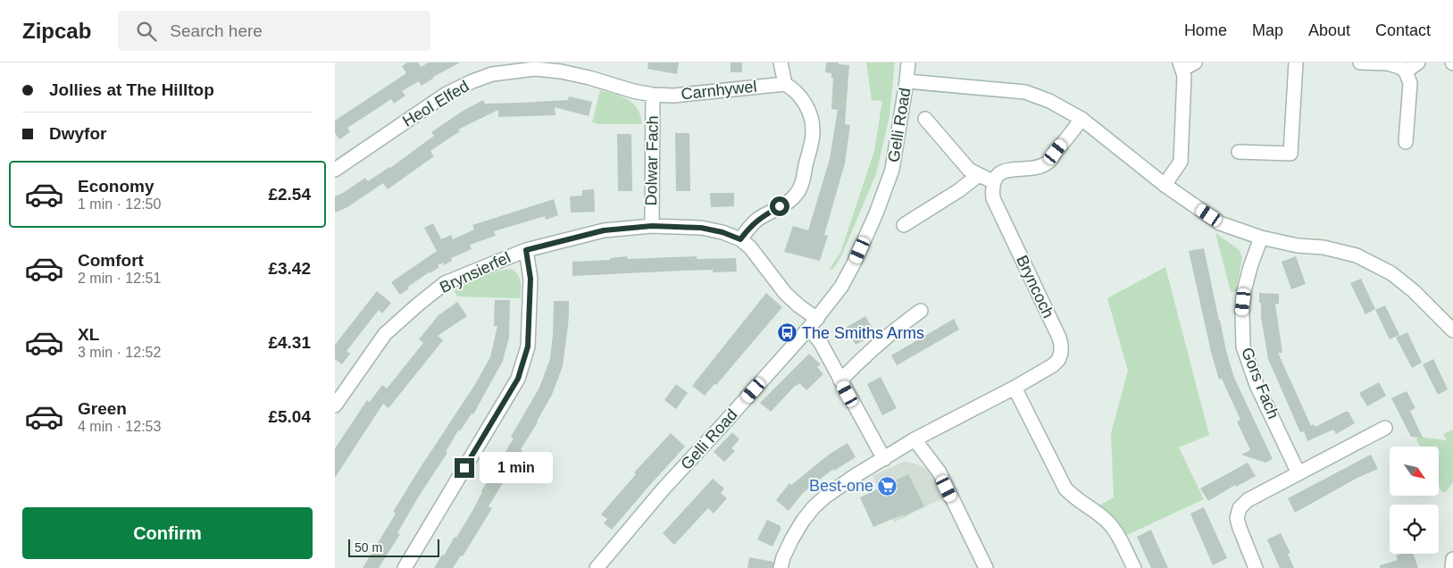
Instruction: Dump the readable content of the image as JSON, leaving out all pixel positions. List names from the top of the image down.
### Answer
{
  "streets": {
    "street": [
      "Carnhywel",
      "Heol Elfed",
      "Gelli Road",
      "Dolwar Fach",
      "Brynsierfel",
      "Bryncoch",
      "Gors Fach"
    ]
  },
  "crossings": [
    ["Carnhywel", "Heol Elfed"],
    ["Carnhywel", "Dolwar Fach"],
    ["Heol Elfed", "Dolwar Fach"],
    ["Gelli Road", "Brynsierfel"],
    ["Dolwar Fach", "Brynsierfel"],
    ["Brynsierfel", "Bryncoch"]
  ],
  "places": {
    "bus stop": ["The Smiths Arms"],
    "supermarket": ["Best-one"]
  },
  "scale_bar": "50 m",
  "north": "bottom right",
  "page": {
    "header": "Zipcab",
    "search": "Search here",
    "nav": [
      "Home",
      "Map",
      "About",
      "Contact"
    ],
    "banner": ["Jollies at The Hilltop", "Dwyfor"],
    "list": [
      {
        "name": "Economy",
        "note": "1 min · 12:50",
        "value": "£2.54"
      },
      {
        "name": "Comfort",
        "note": "2 min · 12:51",
        "value": "£3.42"
      },
      {
        "name": "XL",
        "note": "3 min · 12:52",
        "value": "£4.31"
      },
      {
        "name": "Green",
        "note": "4 min · 12:53",
        "value": "£5.04"
      }
    ],
    "bubble": "1 min",
    "buttons": "Confirm",
    "scale": "50 m"
  }
}
